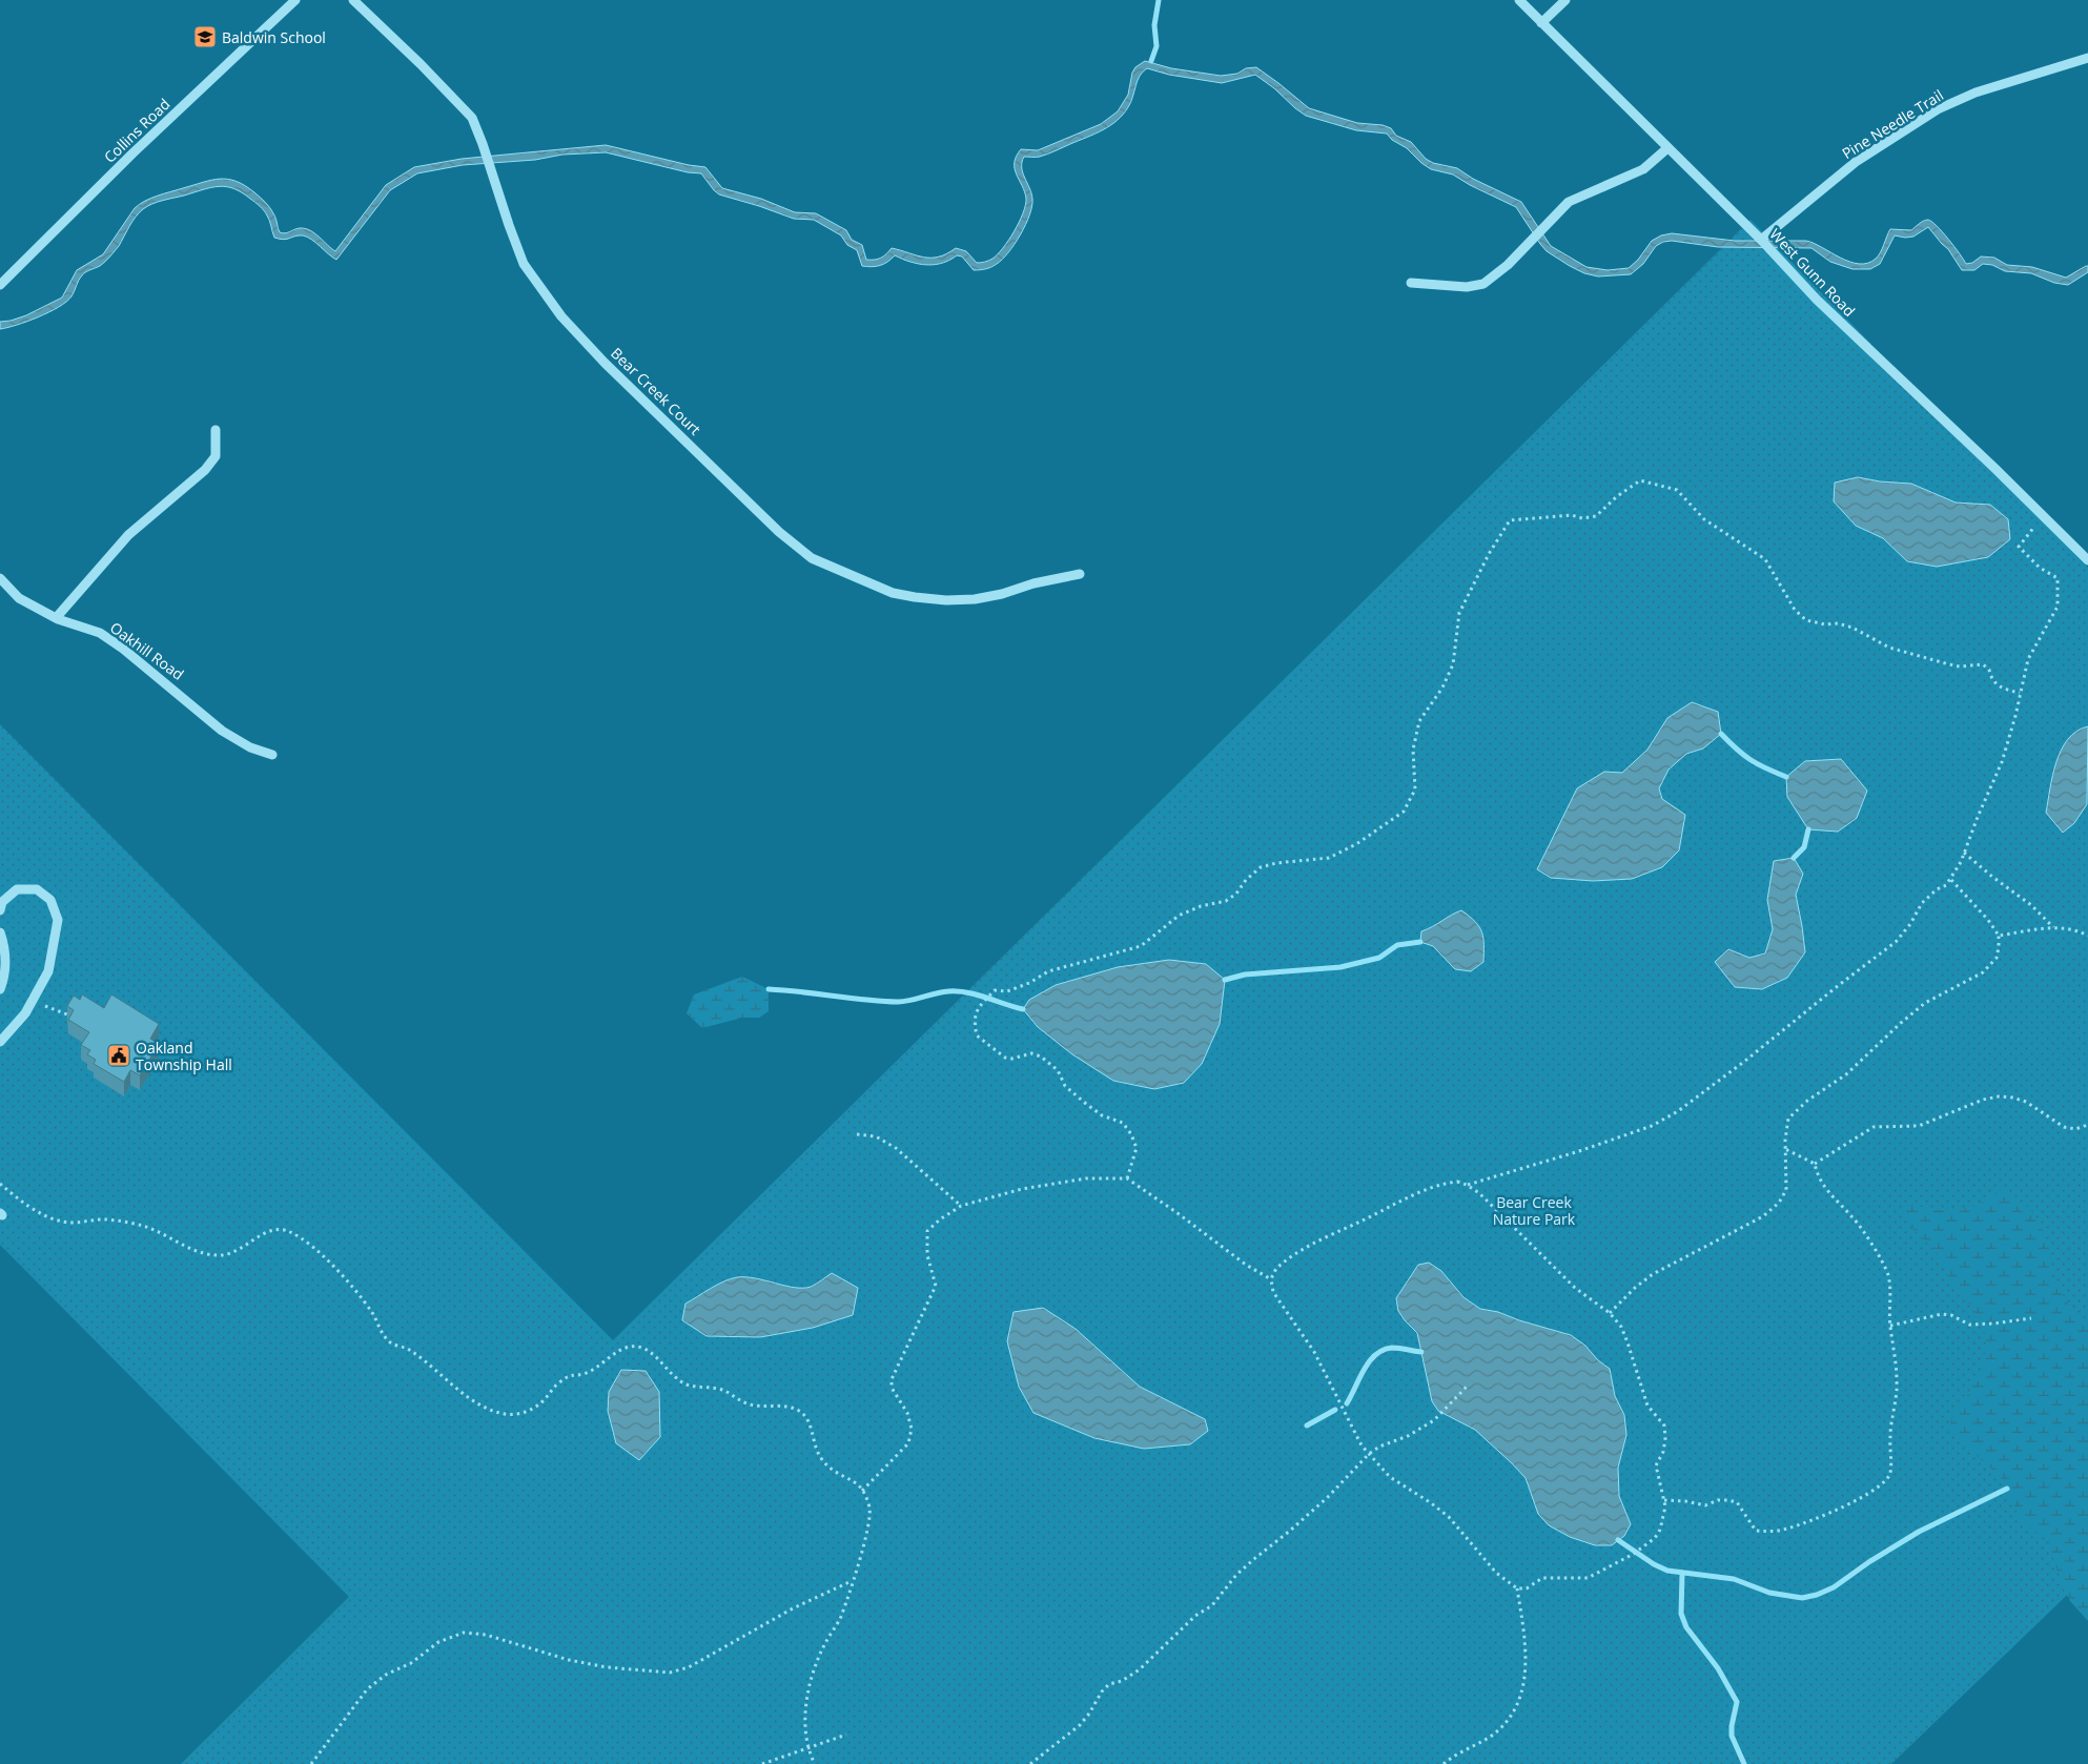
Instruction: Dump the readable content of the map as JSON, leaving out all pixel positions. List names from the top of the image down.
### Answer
{
  "streets": {
    "street": [
      "Pine Needle Trail",
      "Collins Road",
      "West Gunn Road",
      "Bear Creek Court",
      "Oakhill Road"
    ]
  },
  "crossings": [
    ["Pine Needle Trail", "West Gunn Road"]
  ],
  "parks": ["Bear Creek Nature Park"],
  "places": {
    "school or university": ["Baldwin School"],
    "public building": ["Oakland Township Hall"]
  }
}
